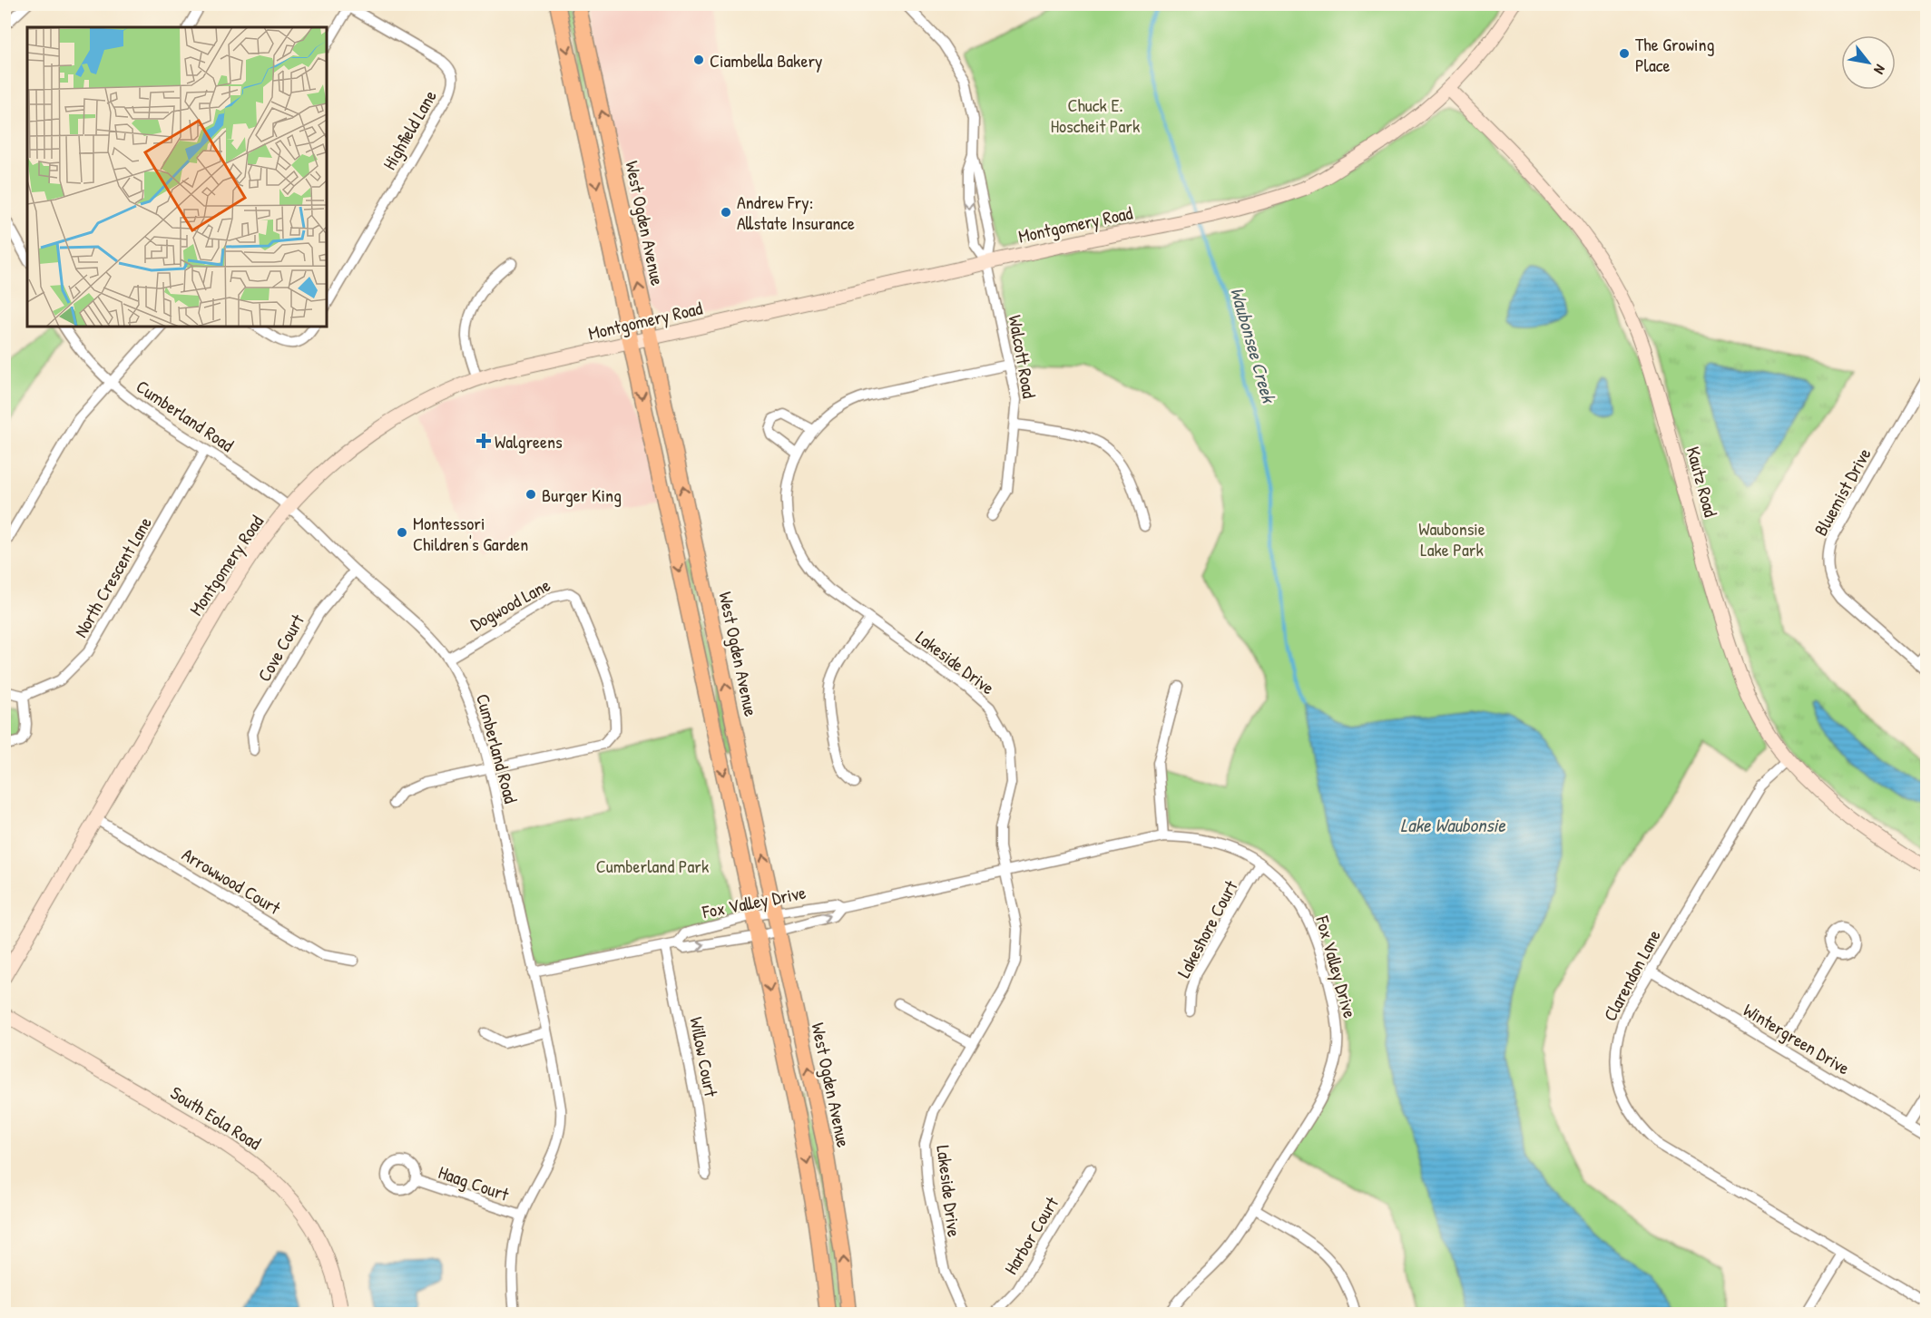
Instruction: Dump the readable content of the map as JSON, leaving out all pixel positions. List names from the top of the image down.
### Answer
{
  "streets": {
    "main road": ["West Ogden Avenue"],
    "street": [
      "Highfield Lane",
      "Montgomery Road",
      "Walcott Road",
      "Cumberland Road",
      "Kautz Road",
      "Bluemist Drive",
      "North Crescent Lane",
      "Dogwood Lane",
      "Cove Court",
      "Lakeside Drive",
      "Arrowwood Court",
      "Fox Valley Drive",
      "Lakeshore Court",
      "Clarendon Lane",
      "Wintergreen Drive",
      "Willow Court",
      "South Eola Road",
      "Haag Court",
      "Harbor Court"
    ]
  },
  "crossings": [
    ["West Ogden Avenue", "Montgomery Road"],
    ["West Ogden Avenue", "Fox Valley Drive"],
    ["Montgomery Road", "Walcott Road"],
    ["Montgomery Road", "Cumberland Road"],
    ["Montgomery Road", "Kautz Road"],
    ["Montgomery Road", "Arrowwood Court"],
    ["Walcott Road", "Lakeside Drive"],
    ["Cumberland Road", "North Crescent Lane"],
    ["Cumberland Road", "Dogwood Lane"],
    ["Cumberland Road", "Cove Court"],
    ["Cumberland Road", "Fox Valley Drive"],
    ["Cumberland Road", "Haag Court"],
    ["Kautz Road", "Clarendon Lane"],
    ["Lakeside Drive", "Fox Valley Drive"],
    ["Fox Valley Drive", "Lakeshore Court"],
    ["Fox Valley Drive", "Willow Court"],
    ["Clarendon Lane", "Wintergreen Drive"]
  ],
  "water": ["Waubonsee Creek", "Lake Waubonsie"],
  "parks": ["Chuck E. Hoscheit Park", "Waubonsie Lake Park", "Cumberland Park"],
  "places": {
    "other": [
      "The Growing Place",
      "Ciambella Bakery",
      "Andrew Fry: Allstate Insurance",
      "Burger King",
      "Montessori Children's Garden"
    ],
    "health": ["Walgreens"]
  },
  "north": "bottom right"
}
